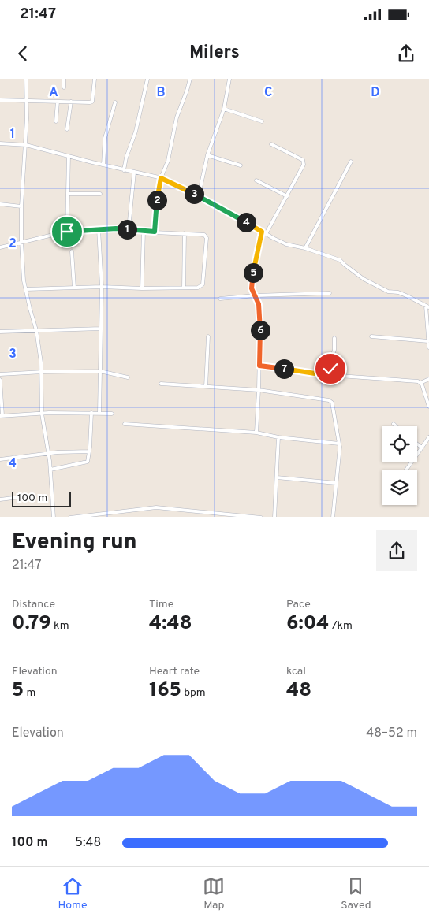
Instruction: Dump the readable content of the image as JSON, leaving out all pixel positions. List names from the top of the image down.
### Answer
{
  "scale_bar": "100 m",
  "page": {
    "status": "21:47",
    "header": "Milers",
    "pins": [
      "3",
      "2",
      "4",
      "1",
      "5",
      "6",
      "7"
    ],
    "scale": "100 m",
    "heading": ["Evening run", "21:47"],
    "stats": [
      ["Distance", "0.79 km"],
      ["Time", "4:48"],
      ["Pace", "6:04 /km"],
      ["Elevation", "5 m"],
      ["Heart rate", "165 bpm"],
      ["kcal", "48"]
    ],
    "chart": ["Elevation", "48–52 m"],
    "list": [
      {
        "name": "100 m",
        "note": "5:48"
      }
    ],
    "tabs": ["Home", "Map", "Saved"]
  },
  "grid": {
    "columns": [
      "A",
      "B",
      "C",
      "D"
    ],
    "rows": [
      "1",
      "2",
      "3",
      "4"
    ]
  }
}
